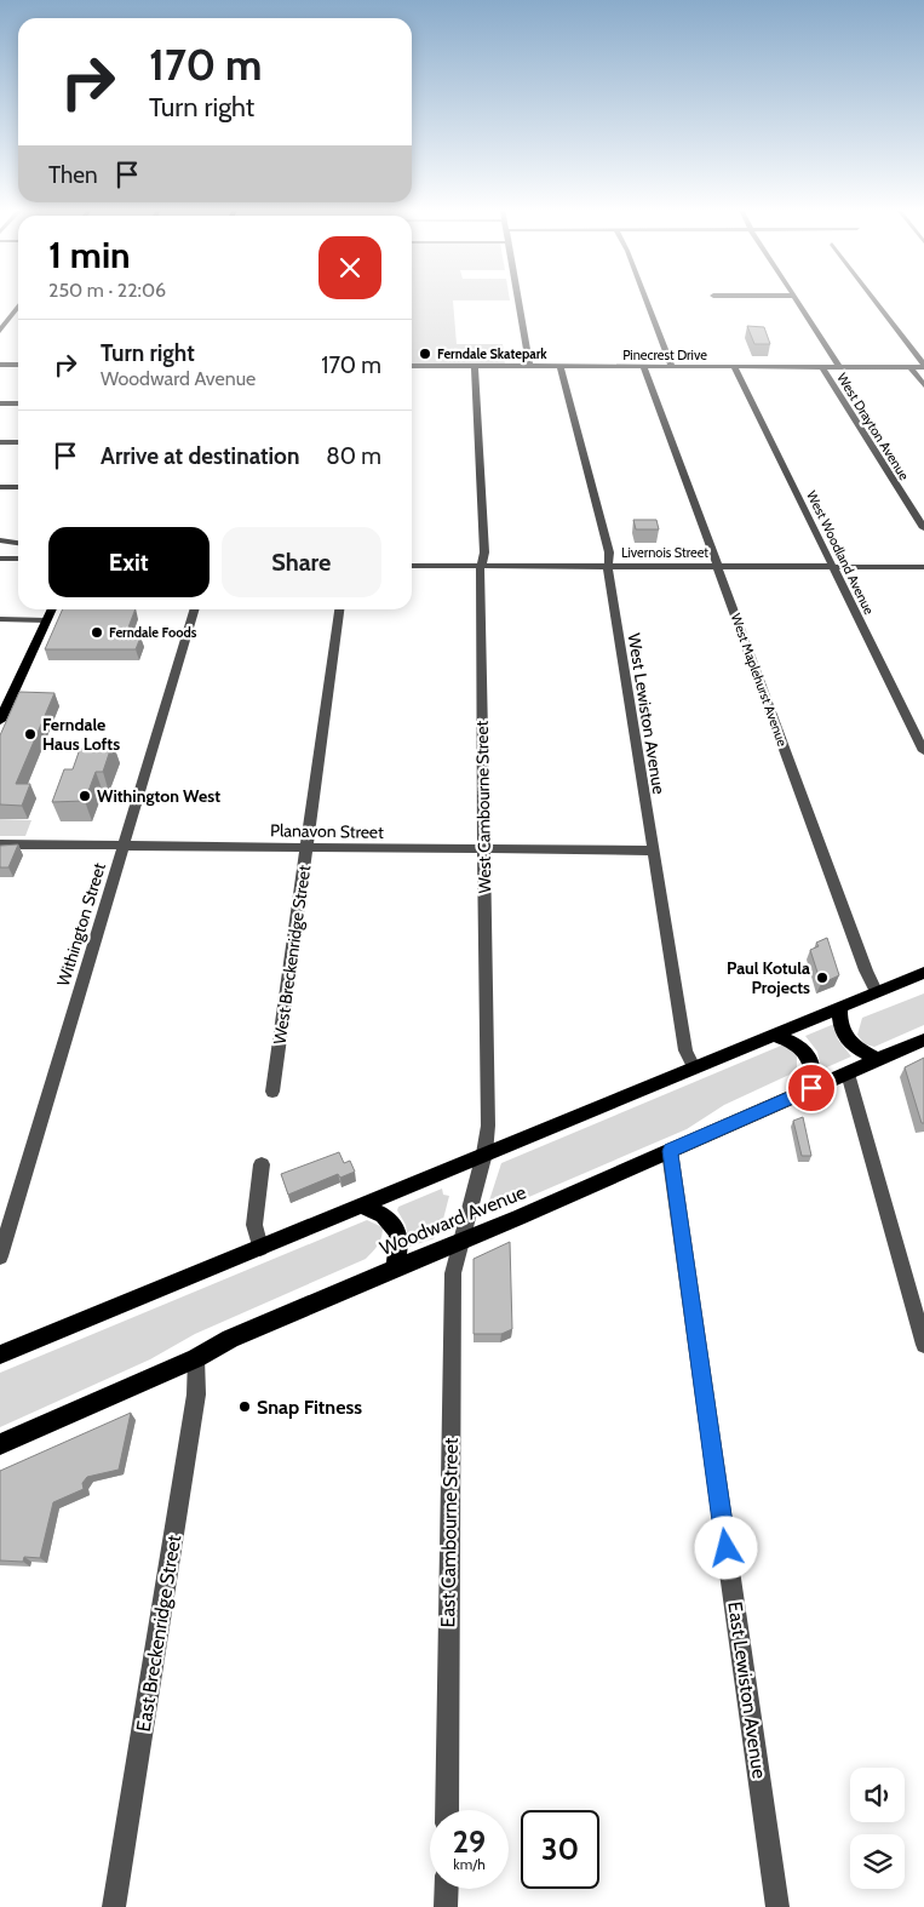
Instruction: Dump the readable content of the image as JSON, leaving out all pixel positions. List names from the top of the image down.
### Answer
{
  "streets": {
    "main road": ["Woodward Avenue"],
    "street": [
      "Pinecrest Drive",
      "West Drayton Avenue",
      "Livernois Street",
      "West Woodland Avenue",
      "West Maplehurst Avenue",
      "West Lewiston Avenue",
      "West Cambourne Street",
      "Planavon Street",
      "Withington Street",
      "West Breckenridge Street",
      "East Cambourne Street",
      "East Breckenridge Street",
      "East Lewiston Avenue"
    ]
  },
  "crossings": [
    ["Pinecrest Drive", "West Drayton Avenue"],
    ["Pinecrest Drive", "West Woodland Avenue"],
    ["Pinecrest Drive", "West Maplehurst Avenue"],
    ["Pinecrest Drive", "West Lewiston Avenue"],
    ["Pinecrest Drive", "West Cambourne Street"],
    ["Livernois Street", "West Woodland Avenue"],
    ["Livernois Street", "West Maplehurst Avenue"],
    ["Livernois Street", "West Lewiston Avenue"],
    ["Livernois Street", "West Cambourne Street"],
    ["West Lewiston Avenue", "Planavon Street"],
    ["West Cambourne Street", "Planavon Street"],
    ["West Cambourne Street", "Woodward Avenue"],
    ["West Cambourne Street", "East Cambourne Street"],
    ["Planavon Street", "Withington Street"],
    ["Planavon Street", "West Breckenridge Street"],
    ["Woodward Avenue", "East Cambourne Street"],
    ["Woodward Avenue", "East Breckenridge Street"],
    ["Woodward Avenue", "East Lewiston Avenue"]
  ],
  "places": [
    "Ferndale Skatepark",
    "Ferndale Foods",
    "Ferndale Haus Lofts",
    "Withington West",
    "Paul Kotula Projects",
    "Snap Fitness"
  ],
  "page": {
    "turn": ["170 m", "Turn right"],
    "then": "Then",
    "heading": ["1 min", "250 m · 22:06"],
    "list": [
      {
        "name": "Turn right",
        "note": "Woodward Avenue",
        "value": "170 m"
      },
      {
        "name": "Arrive at destination",
        "value": "80 m"
      }
    ],
    "buttons": ["Exit", "Share"],
    "speed": "29 km/h",
    "limit": "30"
  }
}
